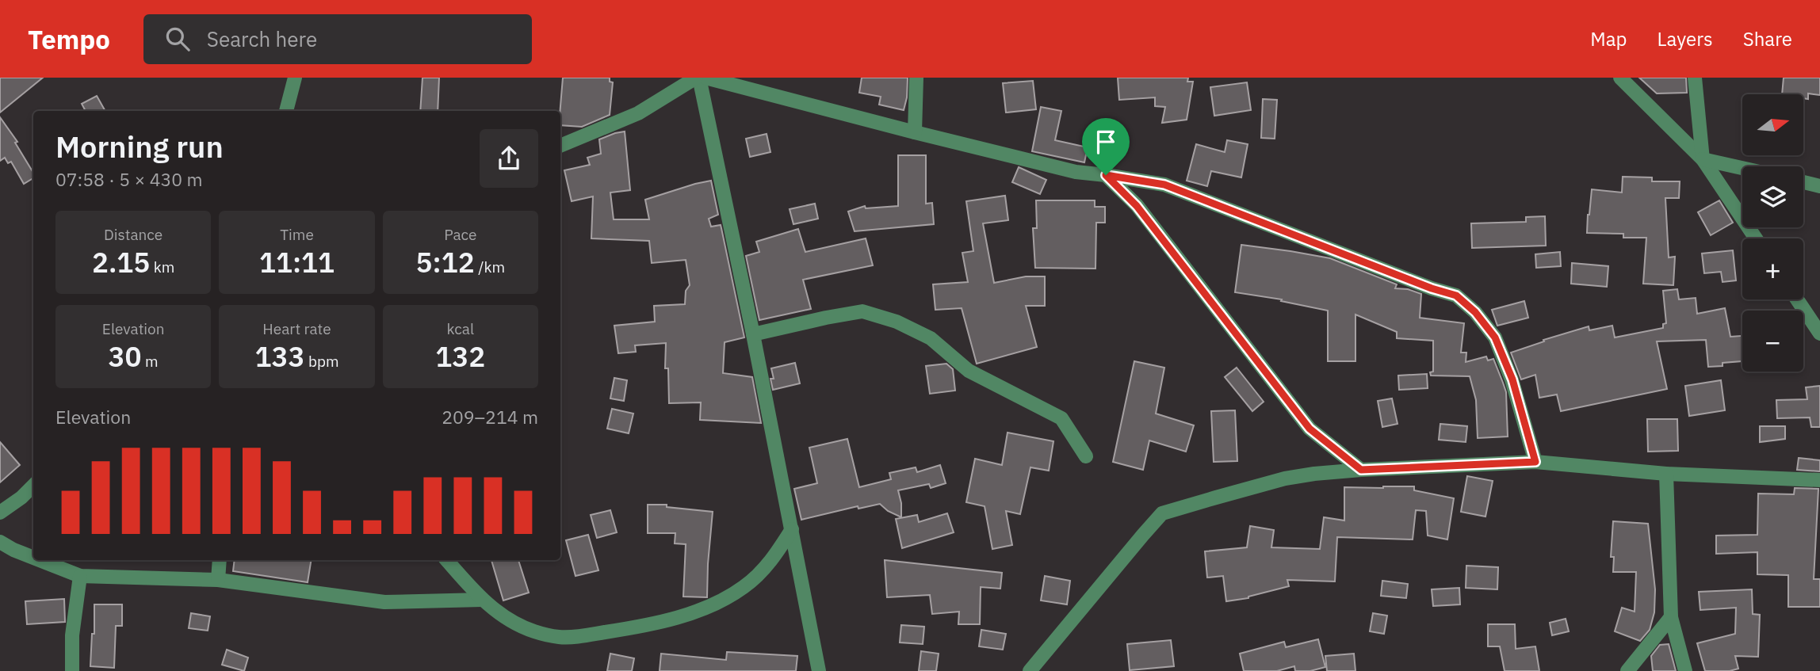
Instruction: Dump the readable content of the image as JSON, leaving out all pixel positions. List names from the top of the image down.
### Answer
{
  "north": "right",
  "page": {
    "header": "Tempo",
    "search": "Search here",
    "nav": ["Map", "Layers", "Share"],
    "map_buttons": ["+", "−"],
    "heading": ["Morning run", "07:58 · 5 × 430 m"],
    "stats": [
      ["Distance", "2.15 km"],
      ["Time", "11:11"],
      ["Pace", "5:12 /km"],
      ["Elevation", "30 m"],
      ["Heart rate", "133 bpm"],
      ["kcal", "132"]
    ],
    "chart": ["Elevation", "209–214 m"]
  }
}
